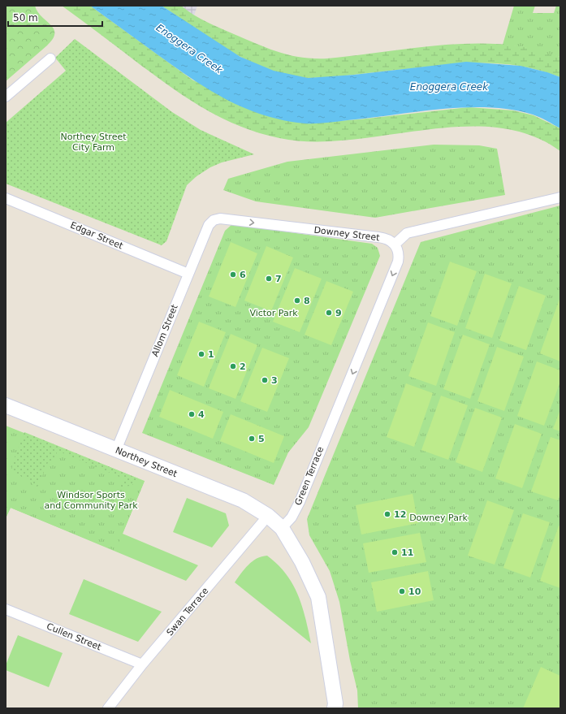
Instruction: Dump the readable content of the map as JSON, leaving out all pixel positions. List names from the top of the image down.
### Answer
{
  "streets": {
    "street": [
      "Downey Street",
      "Edgar Street",
      "Allom Street",
      "Northey Street",
      "Green Terrace",
      "Swan Terrace",
      "Cullen Street"
    ]
  },
  "crossings": [
    ["Downey Street", "Allom Street"],
    ["Downey Street", "Green Terrace"],
    ["Edgar Street", "Allom Street"],
    ["Allom Street", "Northey Street"],
    ["Northey Street", "Green Terrace"],
    ["Northey Street", "Swan Terrace"],
    ["Swan Terrace", "Cullen Street"]
  ],
  "one_way": ["Downey Street", "Green Terrace"],
  "water": ["Enoggera Creek"],
  "parks": [
    "Northey Street City Farm",
    "Victor Park",
    "Windsor Sports and Community Park",
    "Downey Park"
  ],
  "places": [
    "6",
    "7",
    "8",
    "9",
    "1",
    "2",
    "3",
    "4",
    "5",
    "12",
    "11",
    "10"
  ],
  "scale_bar": "50 m"
}
